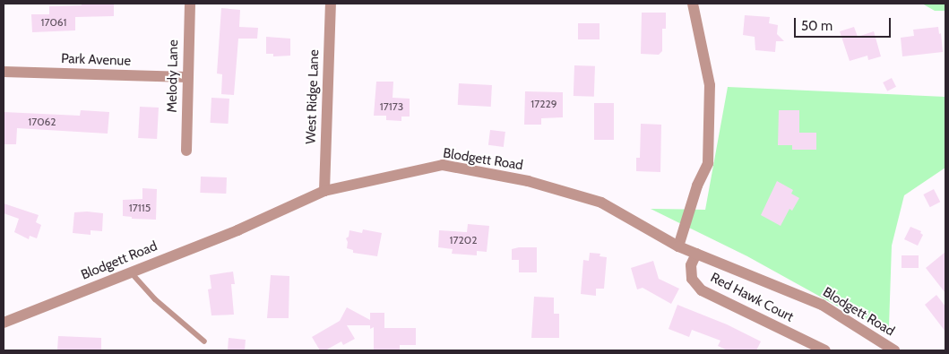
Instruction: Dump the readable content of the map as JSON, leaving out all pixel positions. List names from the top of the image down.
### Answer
{
  "streets": {
    "street": [
      "Park Avenue",
      "Melody Lane",
      "West Ridge Lane",
      "Blodgett Road",
      "Red Hawk Court"
    ]
  },
  "crossings": [
    ["Park Avenue", "Melody Lane"],
    ["West Ridge Lane", "Blodgett Road"],
    ["Blodgett Road", "Red Hawk Court"]
  ],
  "house_numbers": [
    "17061",
    "17229",
    "17173",
    "17062",
    "17115",
    "17202"
  ],
  "scale_bar": "50 m"
}
